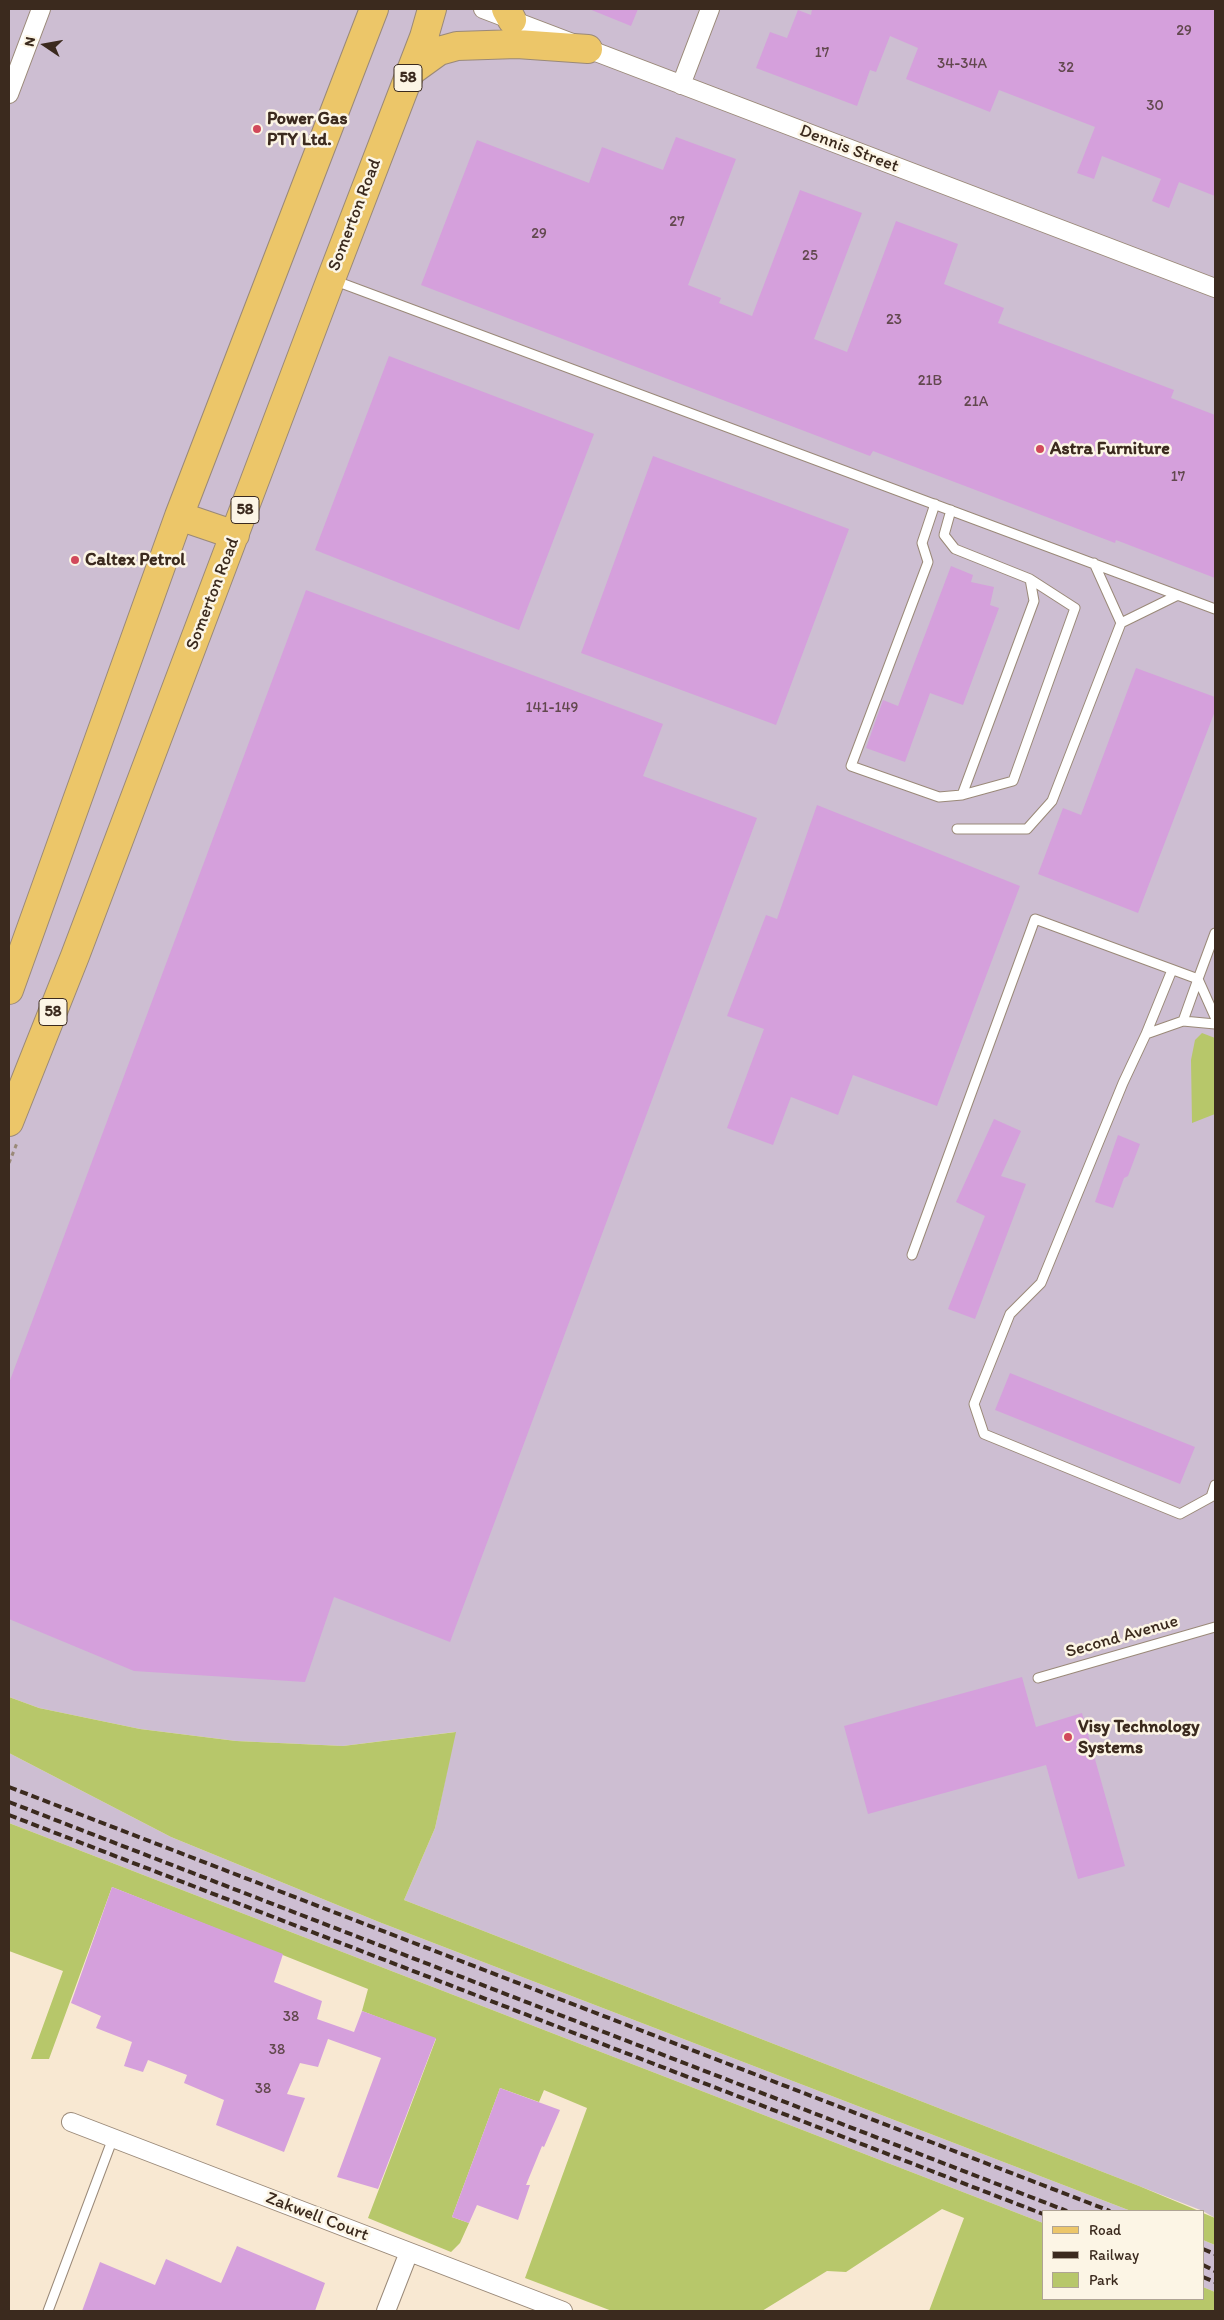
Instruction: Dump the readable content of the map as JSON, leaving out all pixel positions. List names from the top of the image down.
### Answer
{
  "streets": {
    "main road": ["58", "Somerton Road"],
    "street": ["Dennis Street", "Zakwell Court"],
    "lane": ["Second Avenue"]
  },
  "places": [
    "Power Gas PTY Ltd.",
    "Astra Furniture",
    "Caltex Petrol",
    "Visy Technology Systems"
  ],
  "house_numbers": [
    "29",
    "17",
    "34-34A",
    "32",
    "30",
    "27",
    "29",
    "25",
    "23",
    "21B",
    "21A",
    "17",
    "141-149",
    "38",
    "38",
    "38"
  ],
  "legend": ["Road", "Railway", "Park"],
  "north": "left"
}
